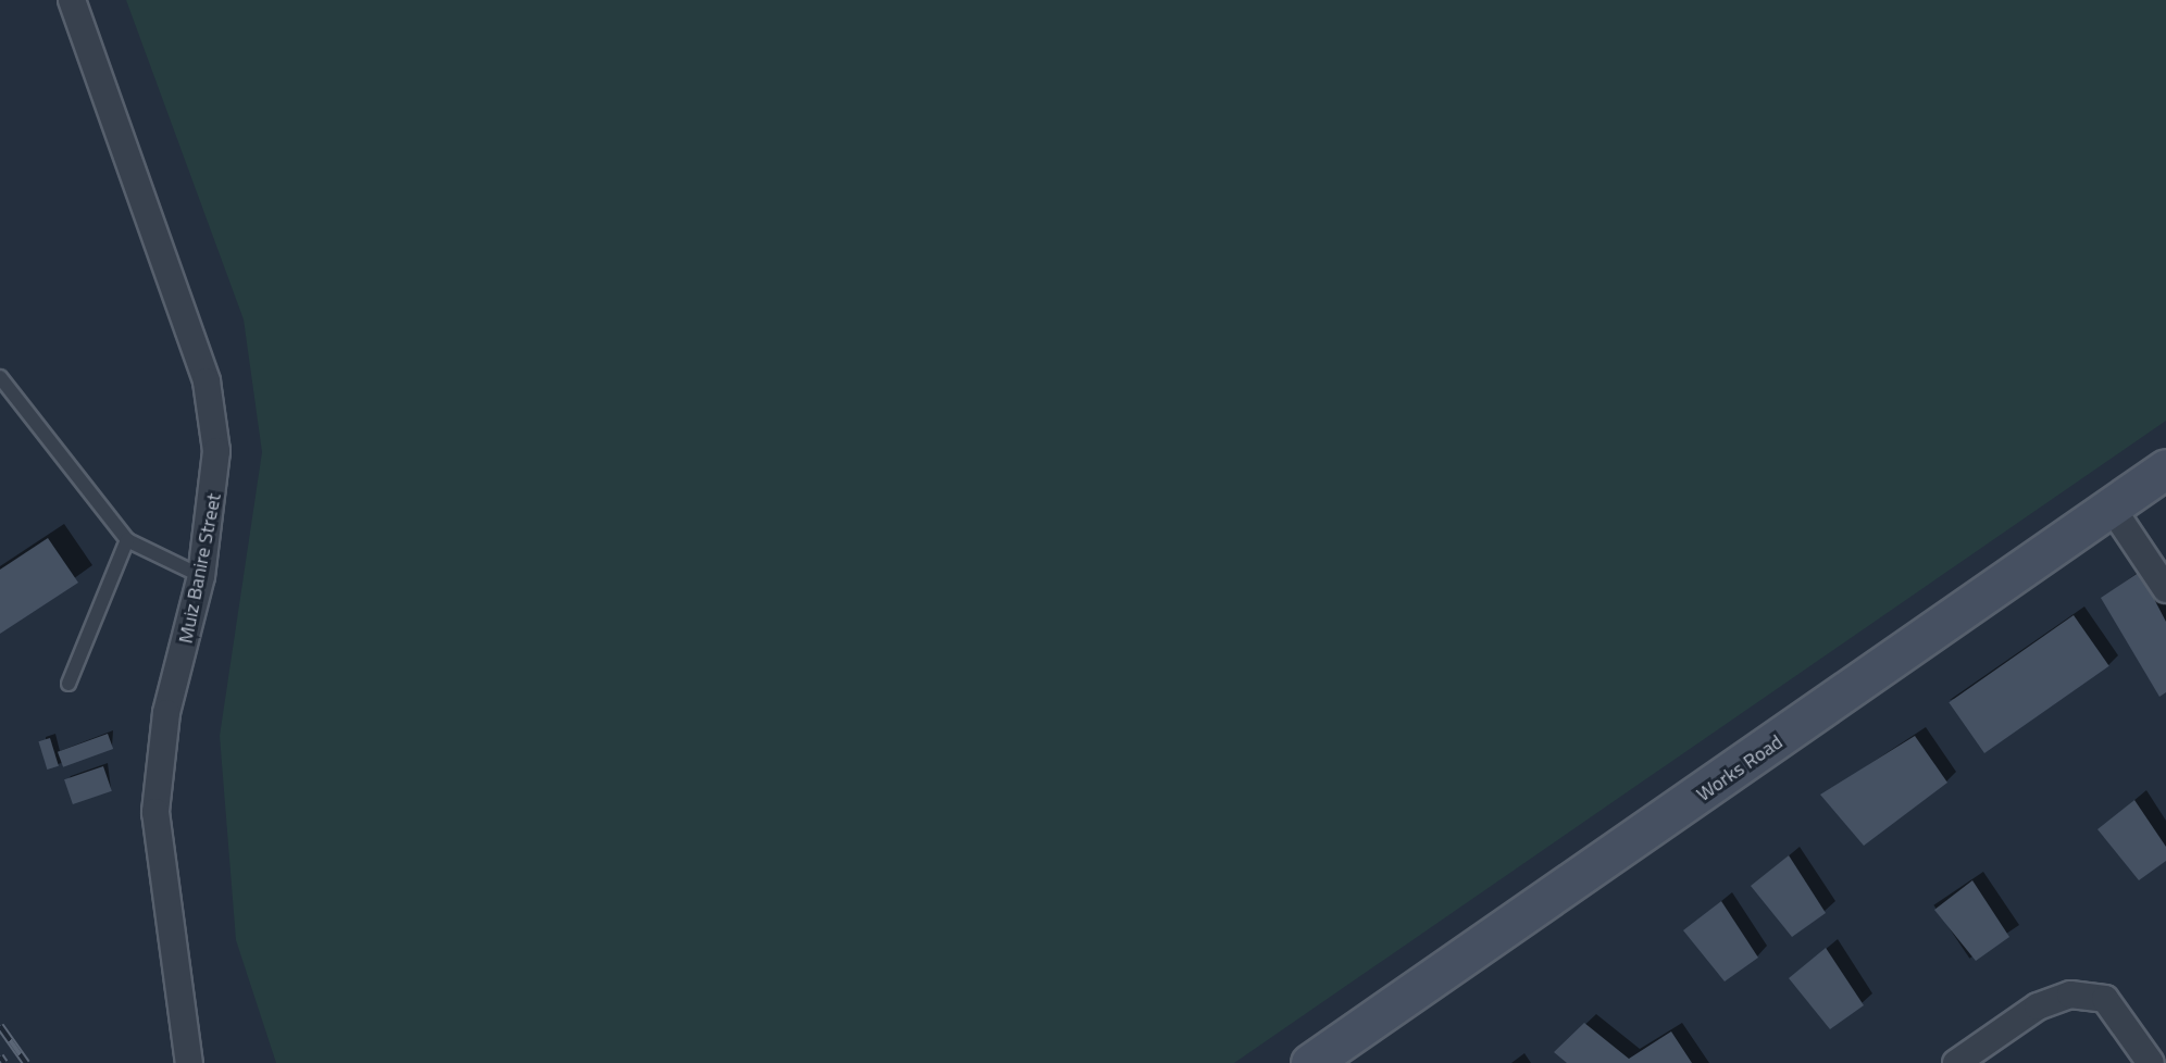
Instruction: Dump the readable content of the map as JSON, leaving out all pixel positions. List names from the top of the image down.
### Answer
{
  "streets": {
    "main road": ["Works Road"],
    "street": ["Muiz Banire Street"]
  }
}
